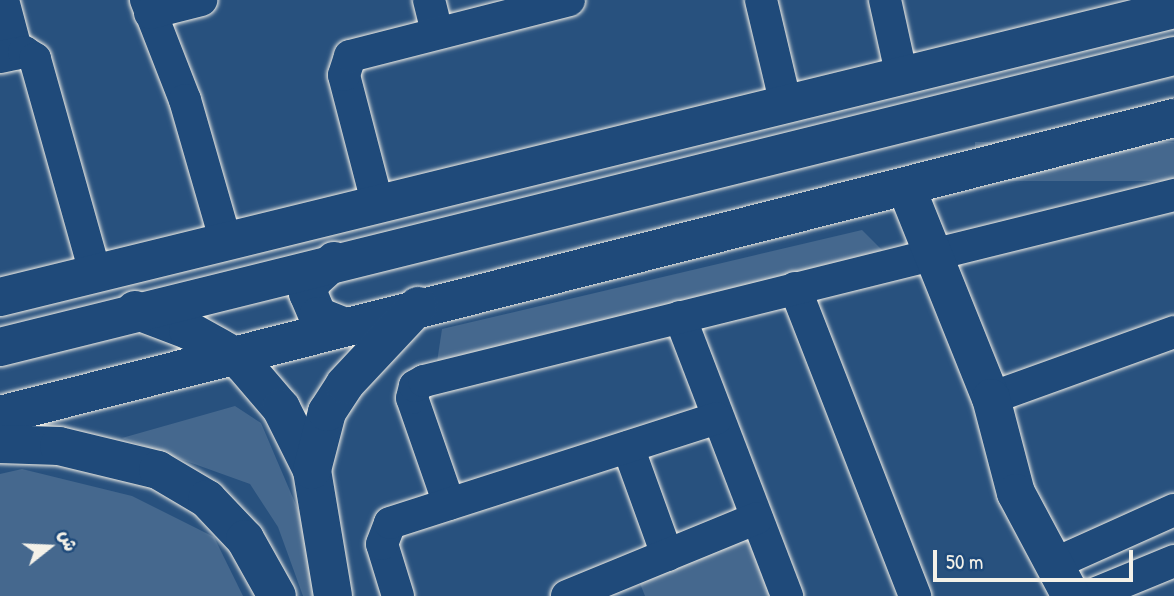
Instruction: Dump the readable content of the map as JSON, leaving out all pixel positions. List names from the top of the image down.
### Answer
{
  "scale_bar": "50 m",
  "north": "right"
}
